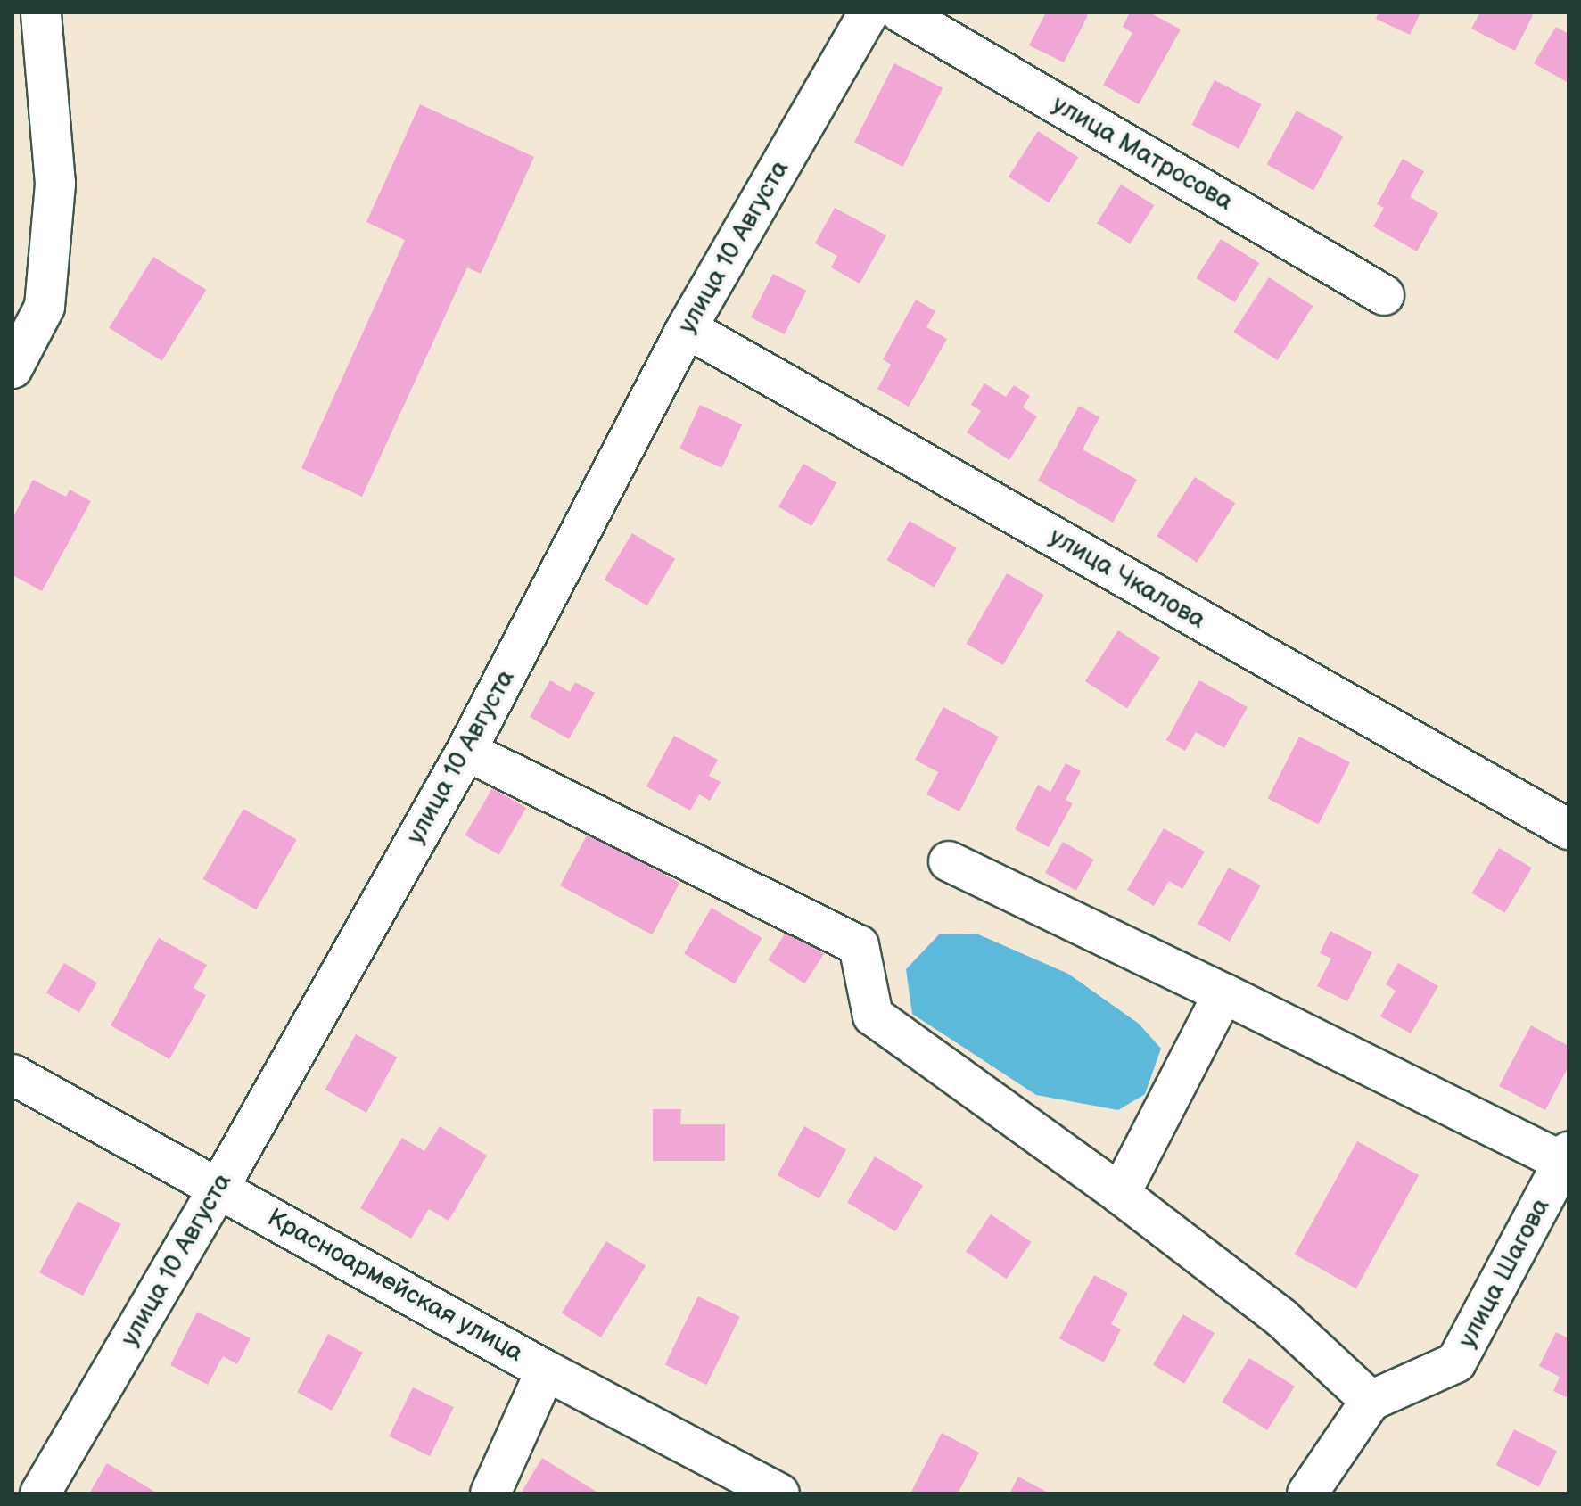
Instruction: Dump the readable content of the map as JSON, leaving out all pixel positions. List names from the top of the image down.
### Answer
{
  "streets": {
    "street": [
      "улица Матросова",
      "улица 10 Августа",
      "улица Чкалова",
      "улица Шагова",
      "Красноармейская улица"
    ]
  },
  "crossings": [
    ["улица 10 Августа", "улица Чкалова"],
    ["улица 10 Августа", "Красноармейская улица"]
  ]
}
